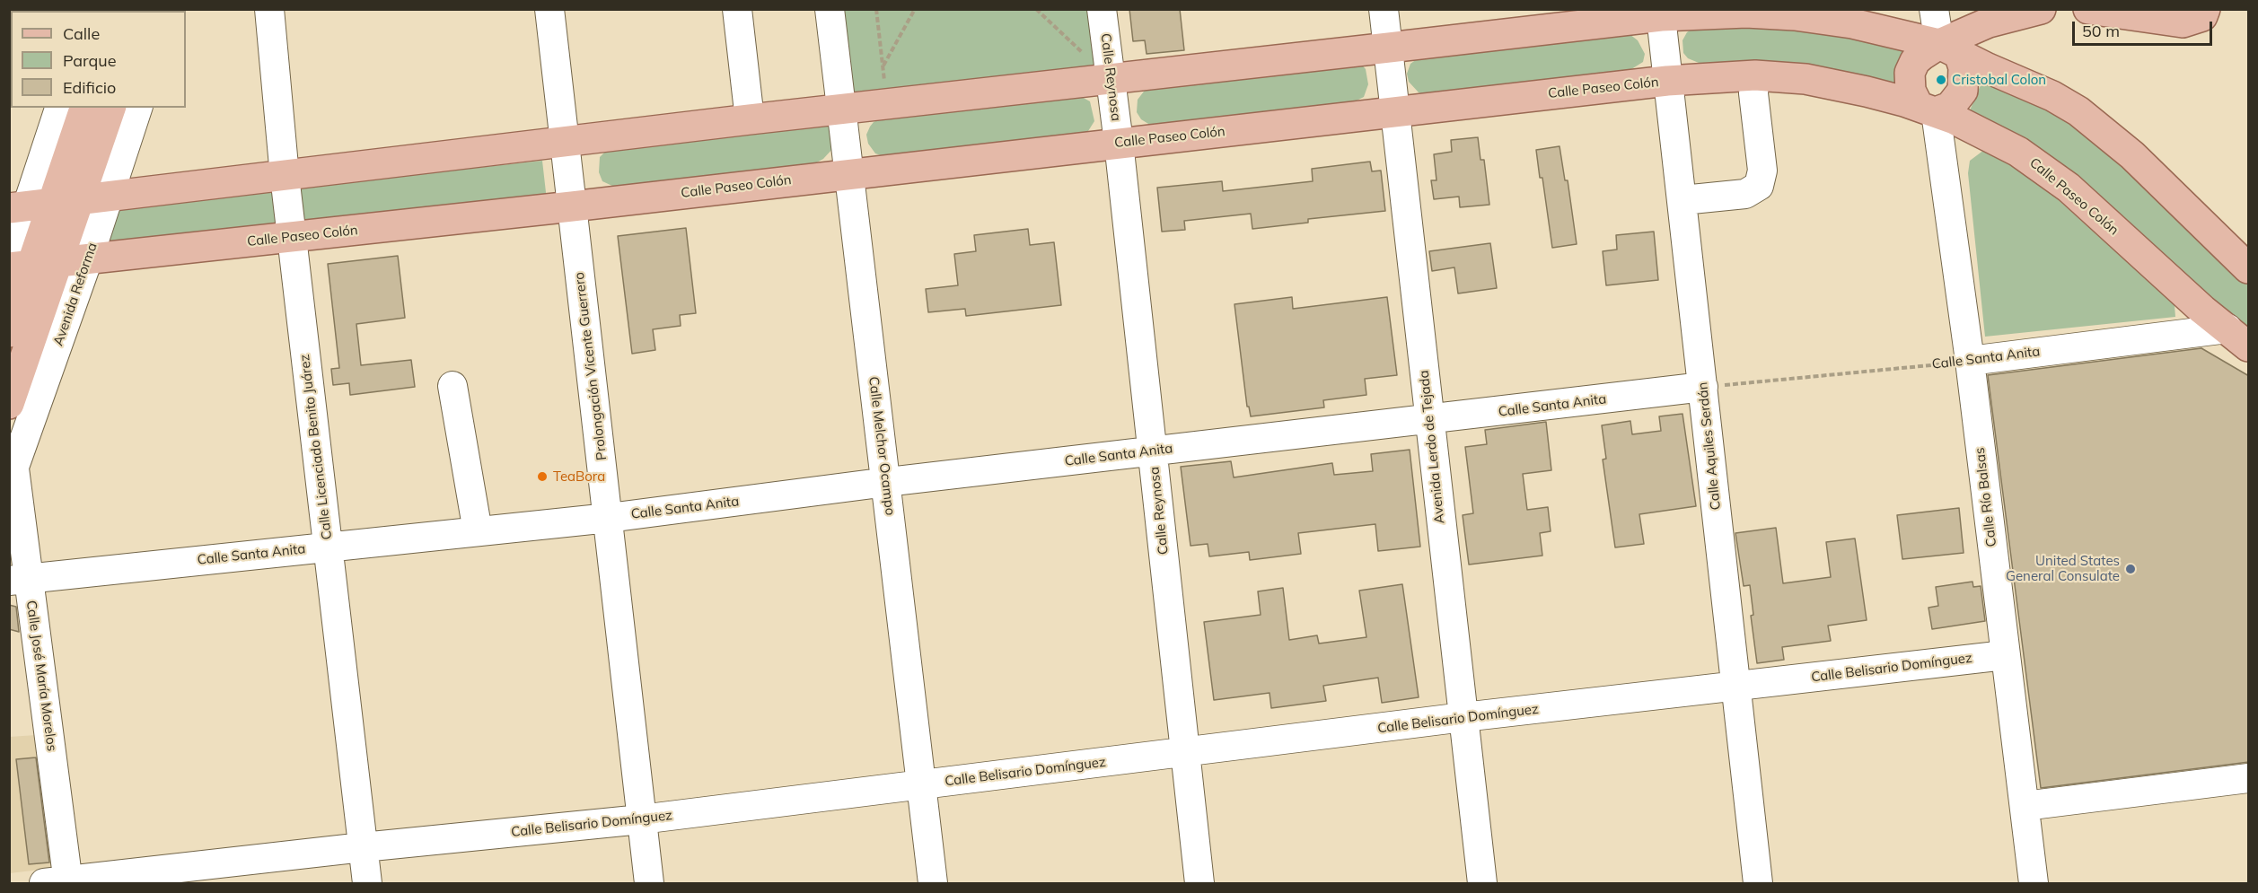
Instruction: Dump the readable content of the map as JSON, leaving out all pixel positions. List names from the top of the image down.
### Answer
{
  "streets": {
    "main road": ["Calle Paseo Colón", "Avenida Reforma"],
    "street": [
      "Calle Reynosa",
      "Calle Santa Anita",
      "Prolongación Vicente Guerrero",
      "Calle Melchor Ocampo",
      "Calle Aquiles Serdán",
      "Calle Licenciado Benito Juárez",
      "Avenida Lerdo de Tejada",
      "Calle Río Balsas",
      "Calle Belisario Domínguez",
      "Calle José María Morelos"
    ]
  },
  "crossings": [
    ["Calle Reynosa", "Calle Paseo Colón"],
    ["Calle Reynosa", "Calle Santa Anita"],
    ["Calle Reynosa", "Calle Belisario Domínguez"],
    ["Calle Paseo Colón", "Avenida Reforma"],
    ["Calle Paseo Colón", "Calle Santa Anita"],
    ["Calle Paseo Colón", "Prolongación Vicente Guerrero"],
    ["Calle Paseo Colón", "Calle Melchor Ocampo"],
    ["Calle Paseo Colón", "Calle Aquiles Serdán"],
    ["Calle Paseo Colón", "Calle Licenciado Benito Juárez"],
    ["Calle Paseo Colón", "Avenida Lerdo de Tejada"],
    ["Calle Paseo Colón", "Calle Río Balsas"],
    ["Avenida Reforma", "Calle José María Morelos"],
    ["Calle Santa Anita", "Prolongación Vicente Guerrero"],
    ["Calle Santa Anita", "Calle Melchor Ocampo"],
    ["Calle Santa Anita", "Calle Aquiles Serdán"],
    ["Calle Santa Anita", "Calle Licenciado Benito Juárez"],
    ["Calle Santa Anita", "Avenida Lerdo de Tejada"],
    ["Calle Santa Anita", "Calle Río Balsas"],
    ["Calle Santa Anita", "Calle José María Morelos"],
    ["Prolongación Vicente Guerrero", "Calle Belisario Domínguez"],
    ["Calle Melchor Ocampo", "Calle Belisario Domínguez"],
    ["Calle Aquiles Serdán", "Calle Belisario Domínguez"],
    ["Calle Licenciado Benito Juárez", "Calle Belisario Domínguez"],
    ["Avenida Lerdo de Tejada", "Calle Belisario Domínguez"],
    ["Calle Río Balsas", "Calle Belisario Domínguez"],
    ["Calle Belisario Domínguez", "Calle José María Morelos"]
  ],
  "places": ["Cristobal Colon", "TeaBora", "United States General Consulate"],
  "legend": ["Calle", "Parque", "Edificio"],
  "scale_bar": "50 m"
}
